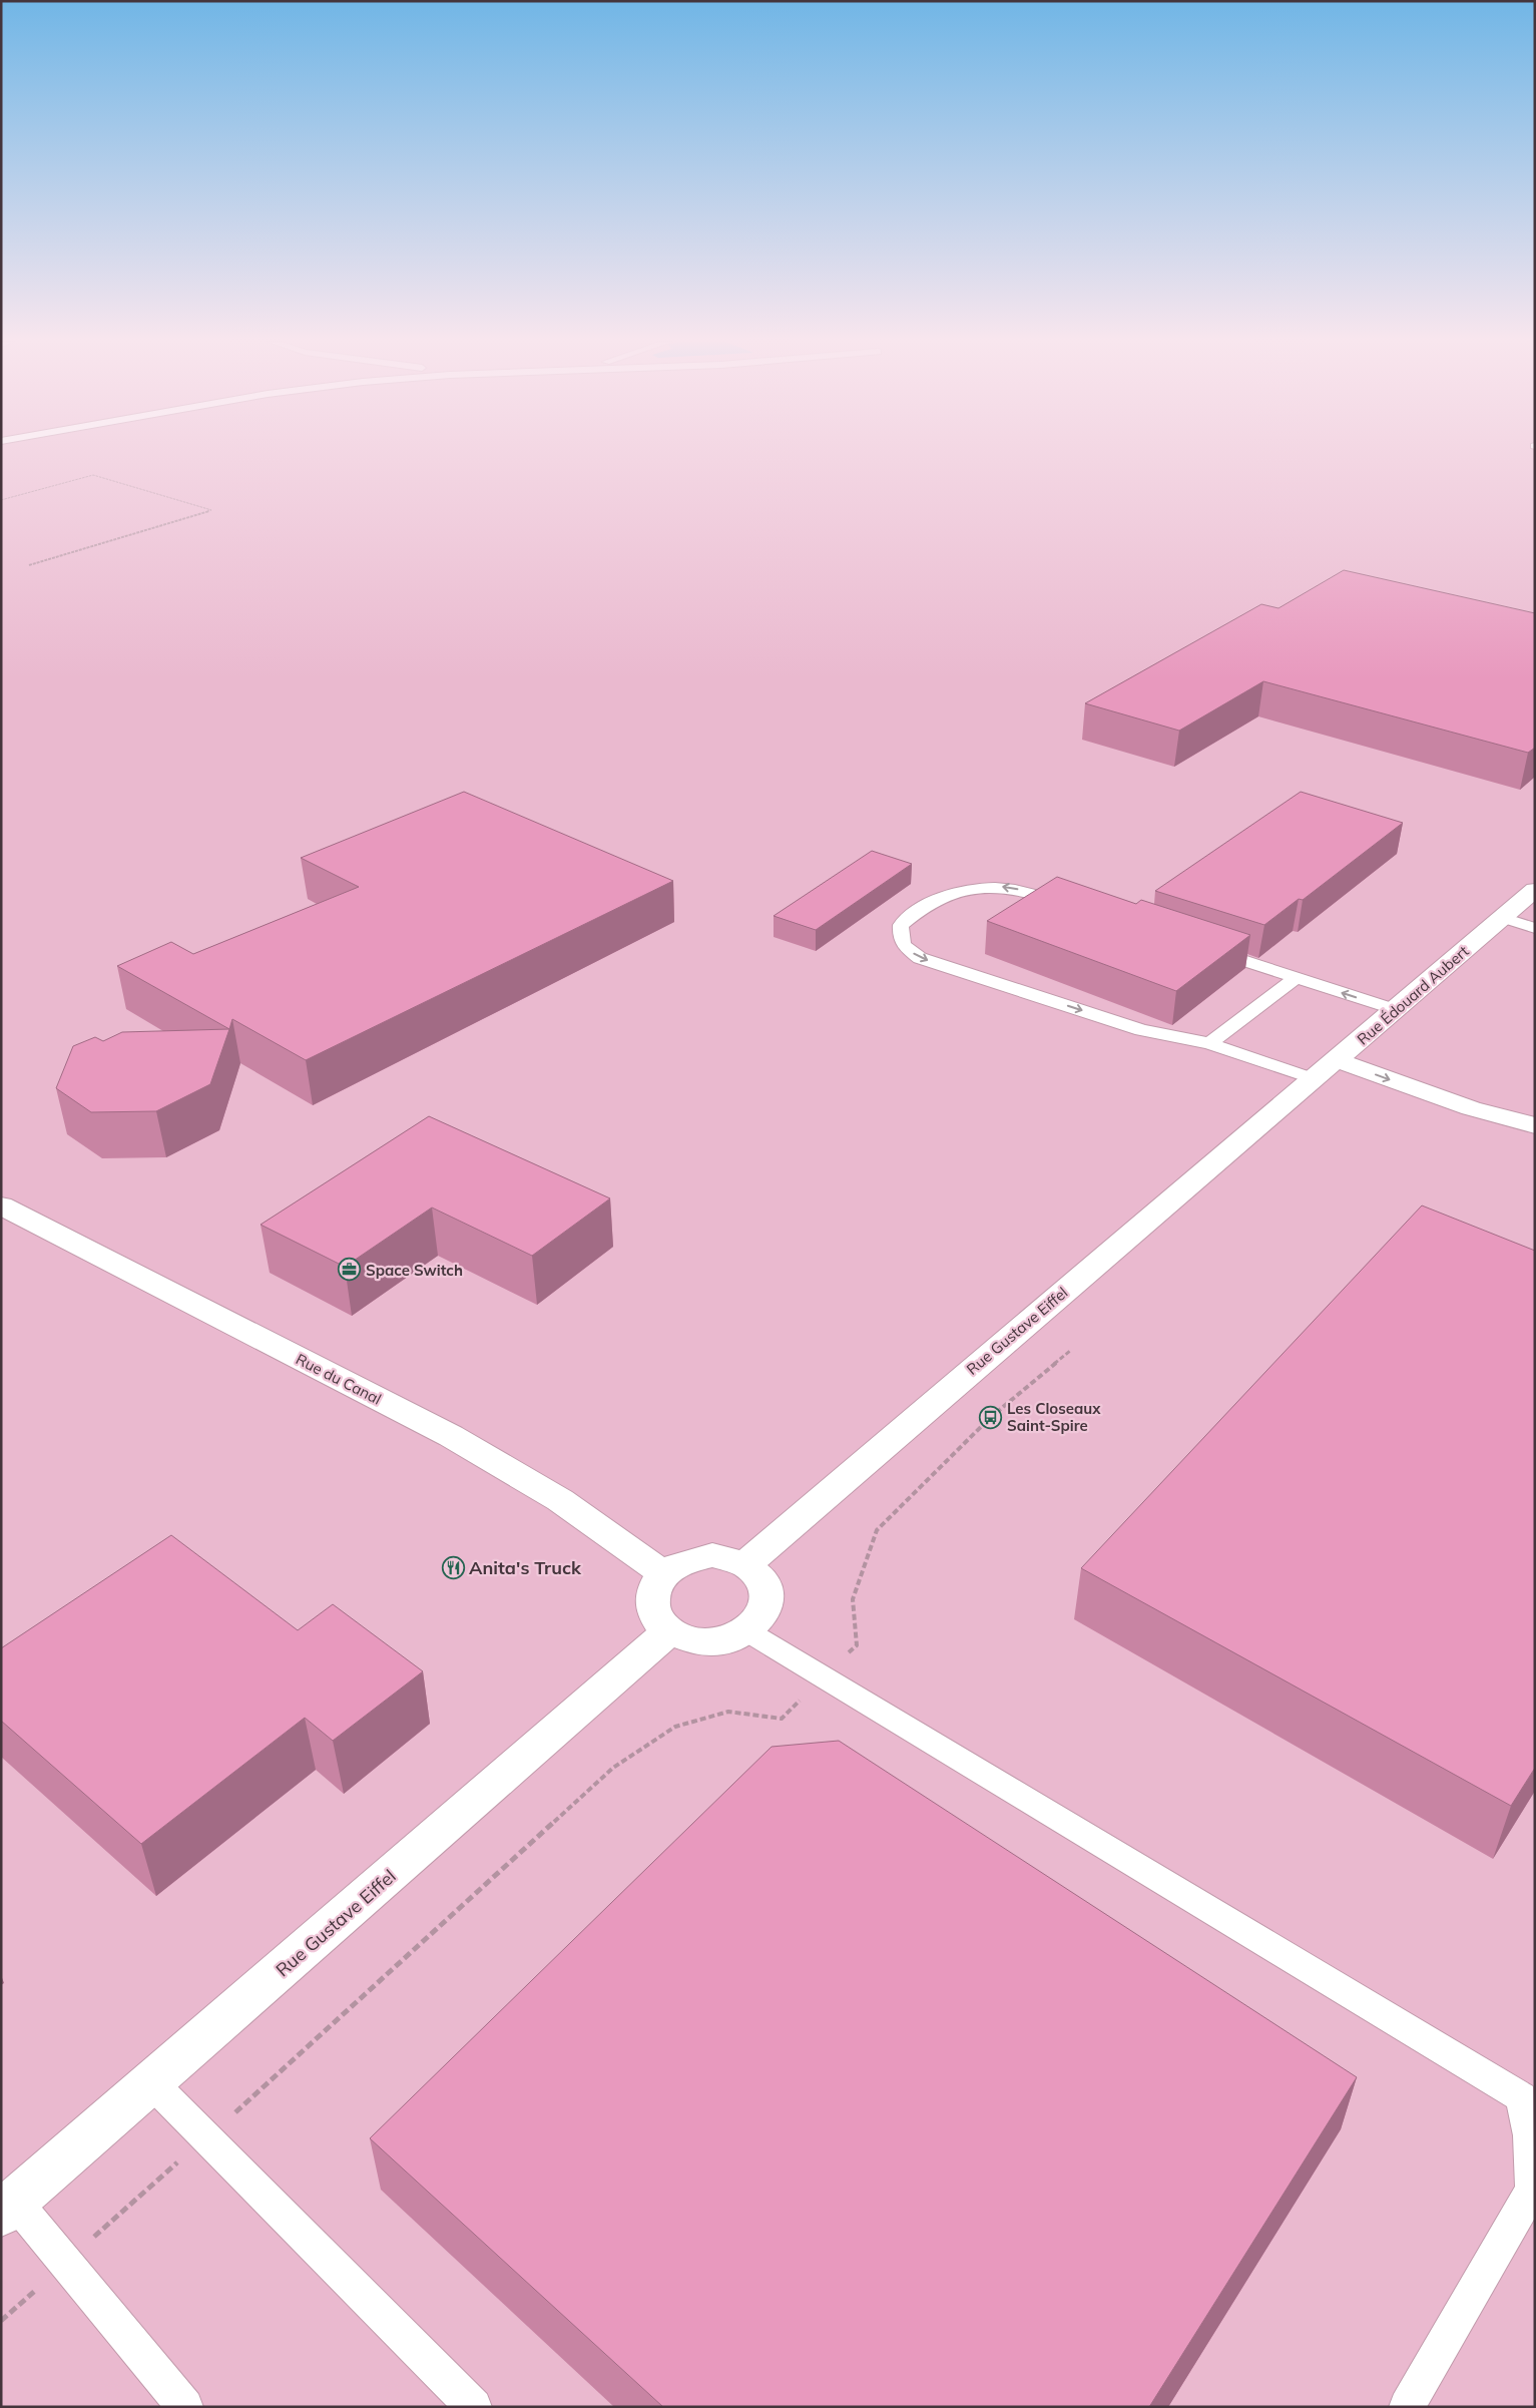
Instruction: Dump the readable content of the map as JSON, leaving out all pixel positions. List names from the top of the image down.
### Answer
{
  "streets": {
    "street": ["Rue Édouard Aubert", "Rue Gustave Eiffel", "Rue du Canal"]
  },
  "crossings": [
    ["Rue Édouard Aubert", "Rue Gustave Eiffel"],
    ["Rue Gustave Eiffel", "Rue du Canal"]
  ],
  "places": {
    "office": ["Space Switch"],
    "bus stop": ["Les Closeaux Saint-Spire"],
    "restaurant": ["Anita's Truck"]
  }
}
